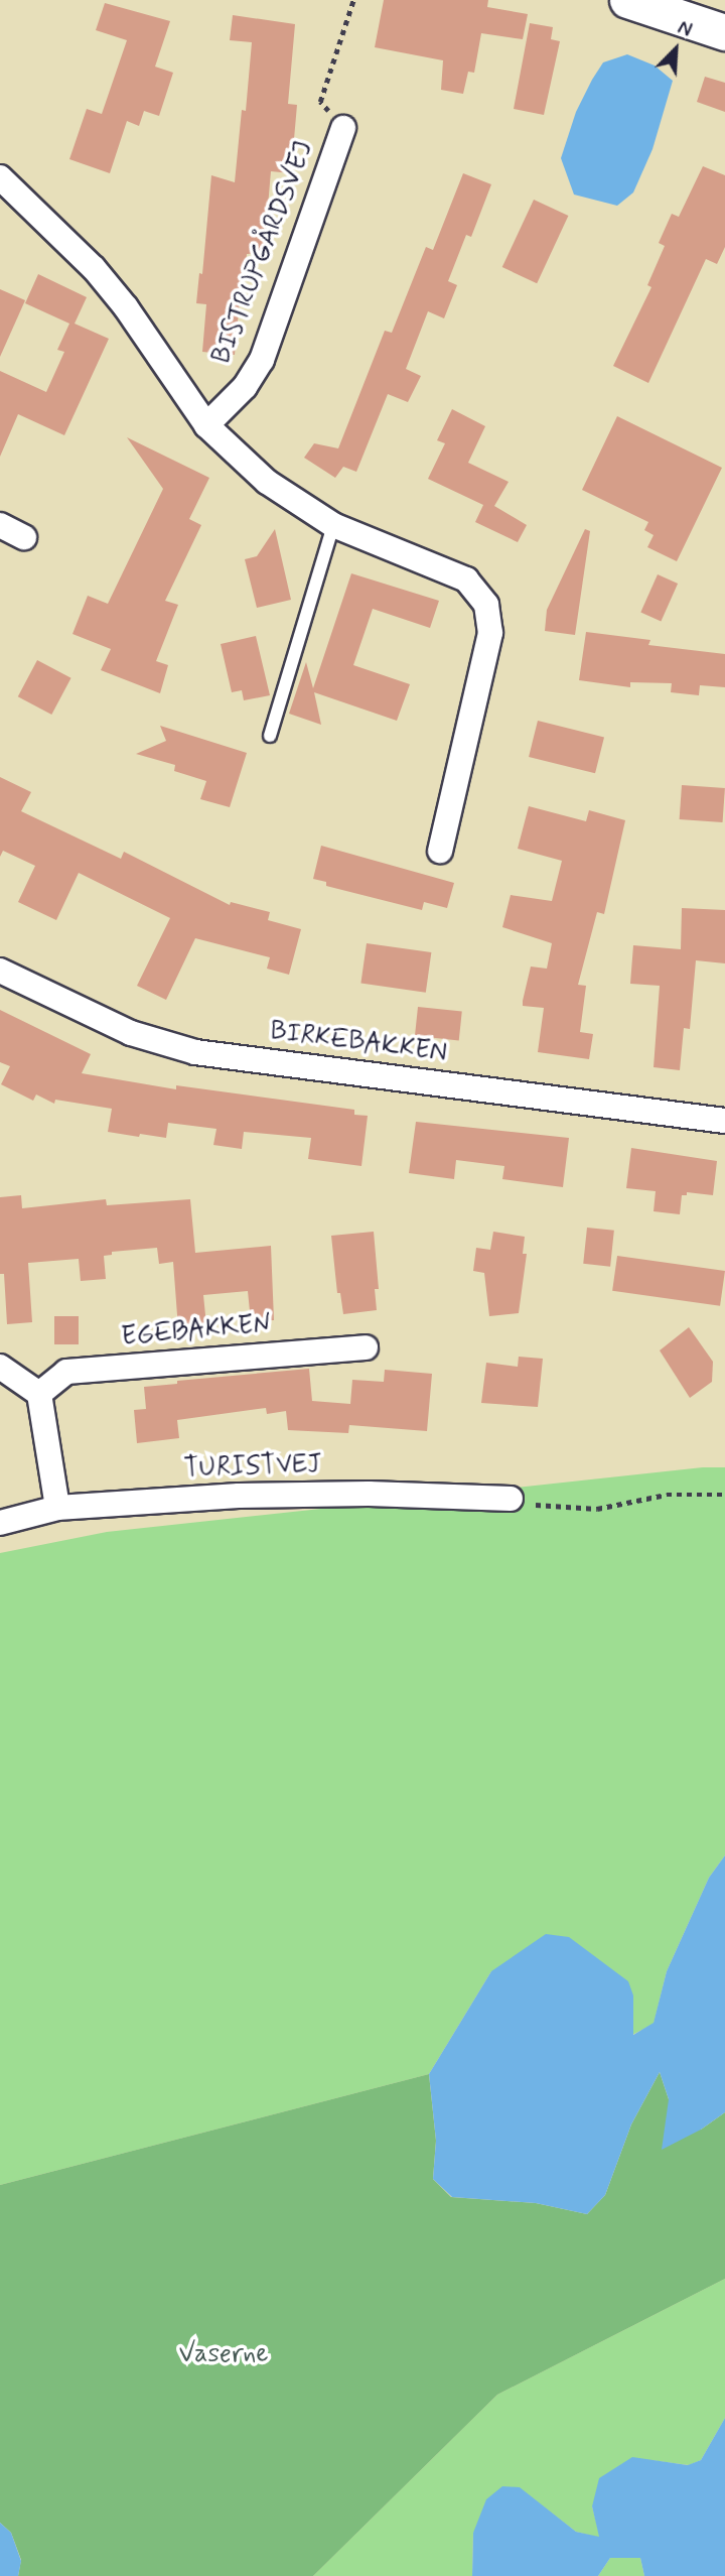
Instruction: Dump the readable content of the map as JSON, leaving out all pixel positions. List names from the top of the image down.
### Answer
{
  "streets": {
    "street": [
      "BISTRUPGÅRDSVEJ",
      "BIRKEBAKKEN",
      "EGEBAKKEN",
      "TURISTVEJ"
    ]
  },
  "parks": ["Vaserne"],
  "north": "top right"
}
